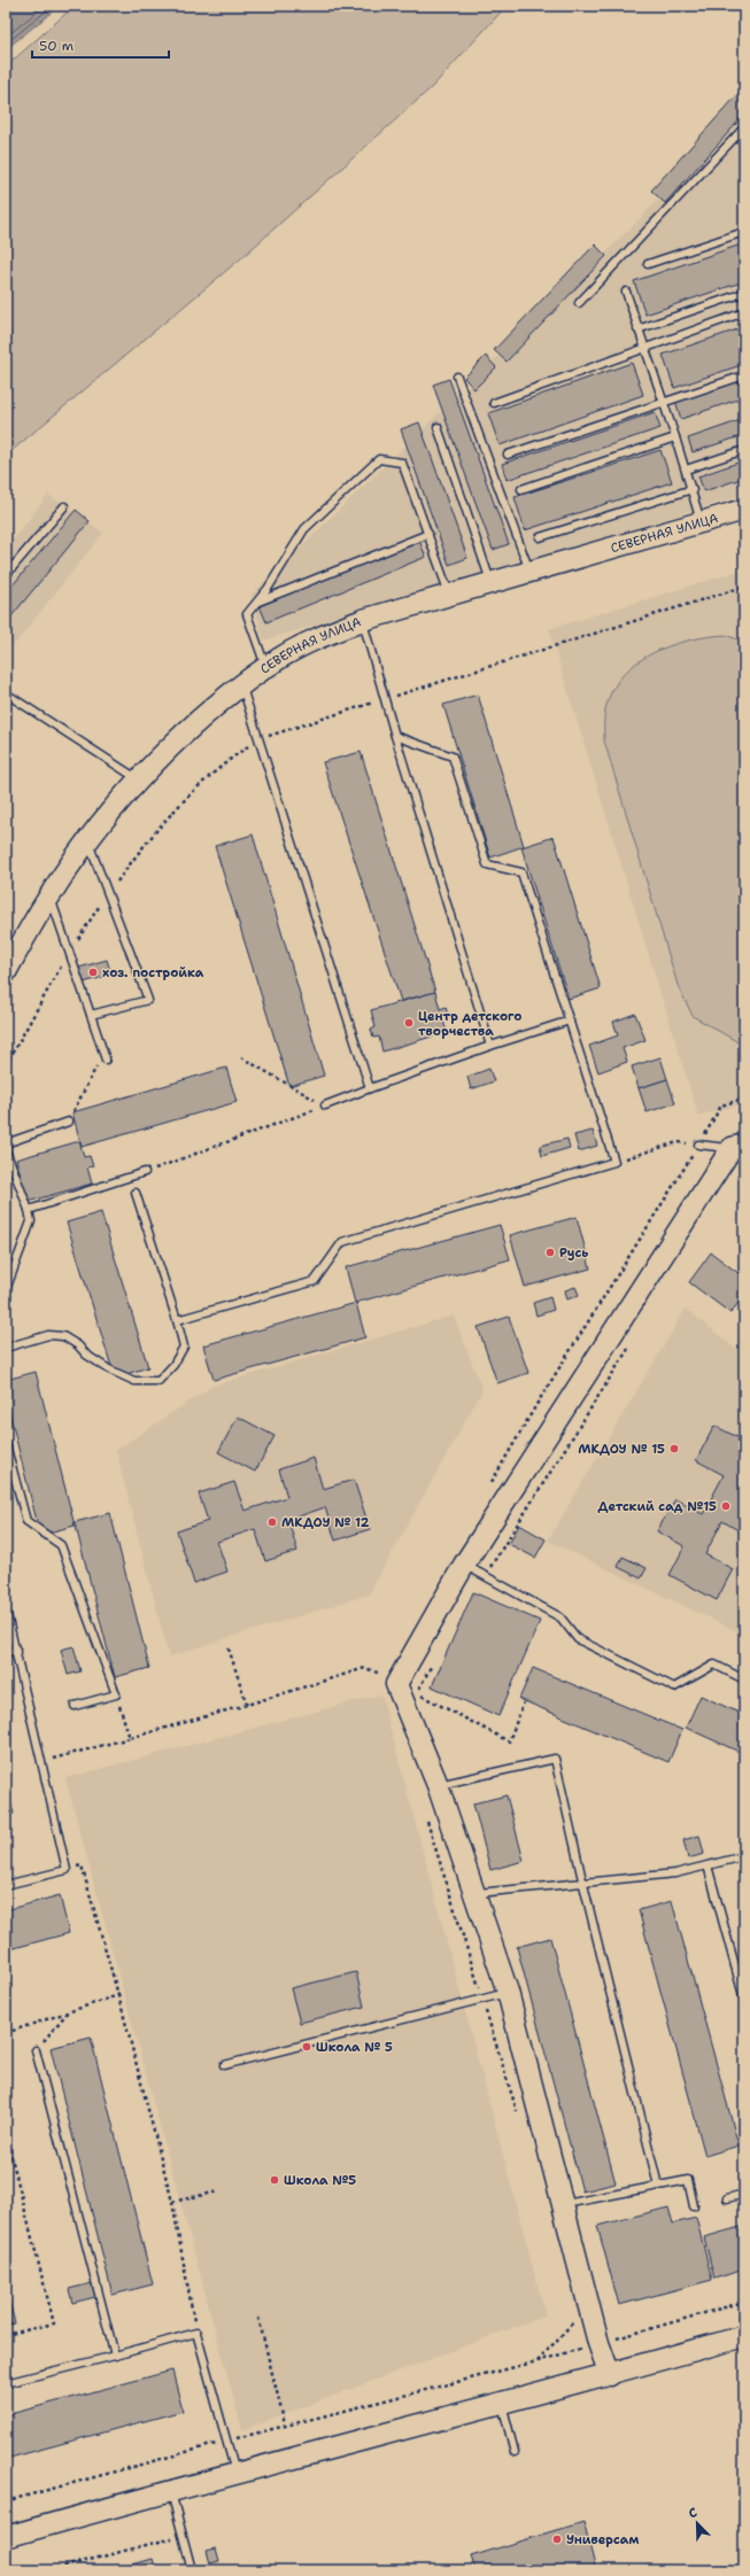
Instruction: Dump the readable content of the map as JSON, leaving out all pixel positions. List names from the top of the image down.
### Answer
{
  "streets": {
    "street": ["СЕВЕРНАЯ УЛИЦА"]
  },
  "places": [
    "хоз. постройка",
    "Центр детского творчества",
    "Русь",
    "МКДОУ № 15",
    "Детский сад №15",
    "МКДОУ № 12",
    "Школа № 5",
    "Школа №5",
    "Универсам"
  ],
  "scale_bar": "50 m",
  "north": "top left"
}
